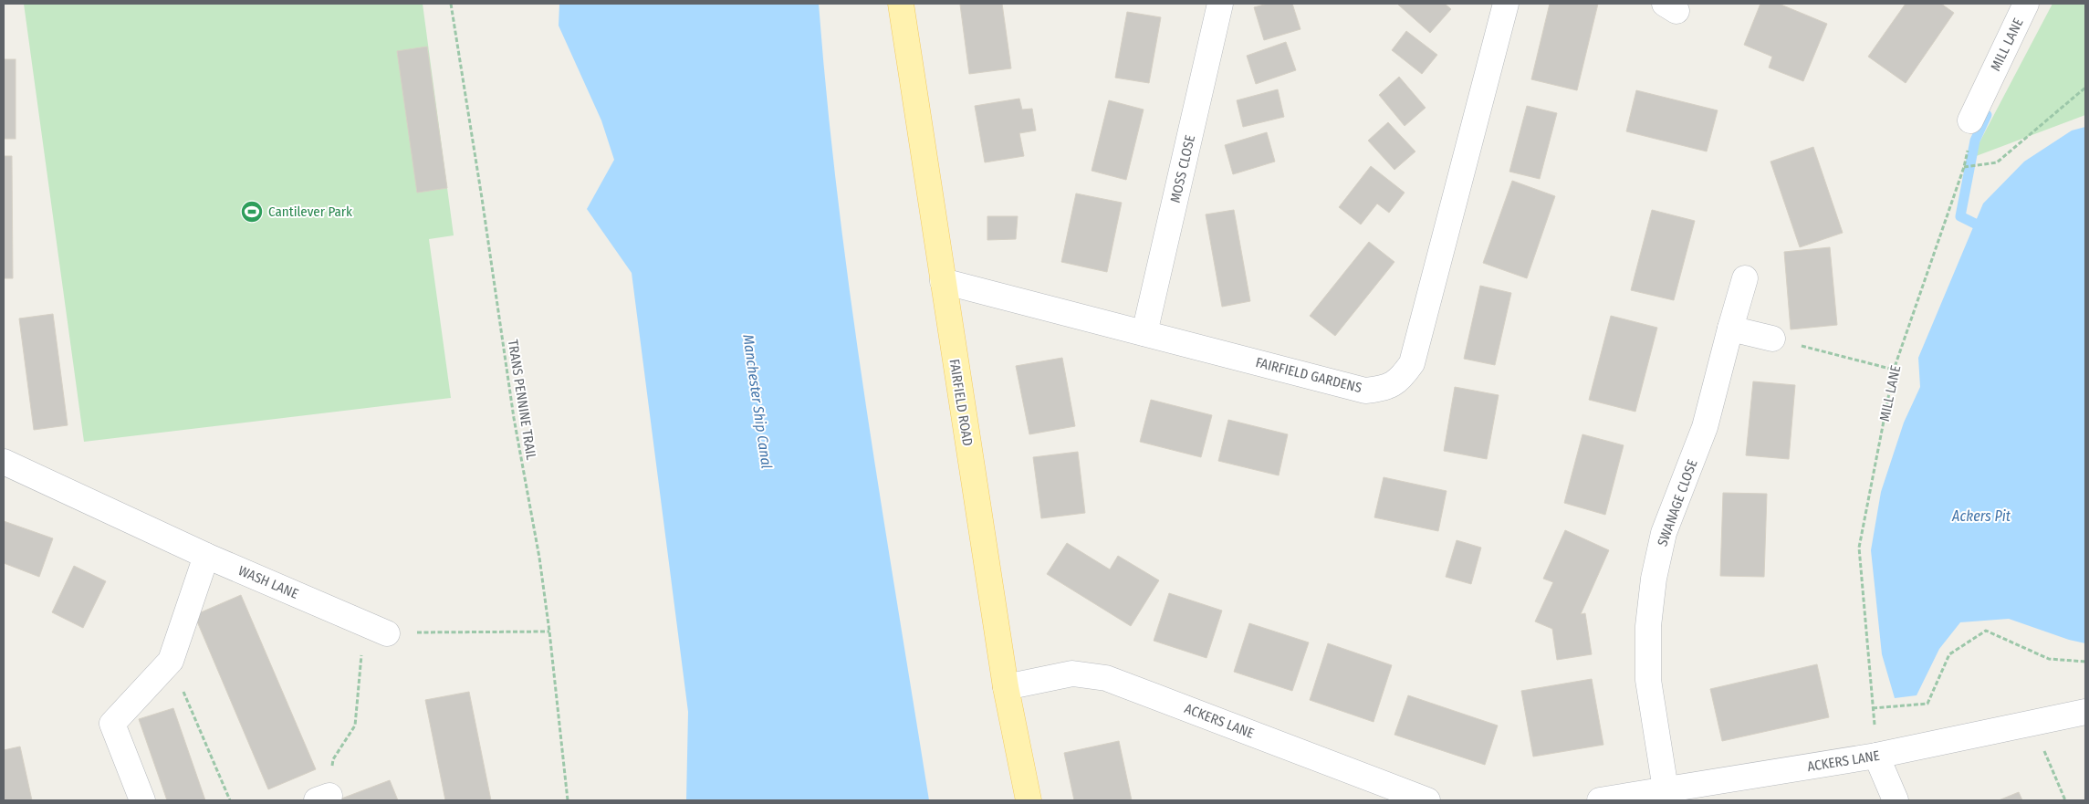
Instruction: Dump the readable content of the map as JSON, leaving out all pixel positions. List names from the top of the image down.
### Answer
{
  "streets": {
    "main road": ["FAIRFIELD ROAD"],
    "street": [
      "MILL LANE",
      "MOSS CLOSE",
      "FAIRFIELD GARDENS",
      "SWANAGE CLOSE",
      "WASH LANE",
      "ACKERS LANE"
    ],
    "path": ["TRANS PENNINE TRAIL"]
  },
  "crossings": [
    ["MILL LANE", "ACKERS LANE"],
    ["MOSS CLOSE", "FAIRFIELD GARDENS"],
    ["FAIRFIELD GARDENS", "FAIRFIELD ROAD"],
    ["FAIRFIELD ROAD", "ACKERS LANE"],
    ["SWANAGE CLOSE", "ACKERS LANE"]
  ],
  "water": ["Manchester Ship Canal", "Ackers Pit"],
  "places": {
    "sports": ["Cantilever Park"]
  }
}
